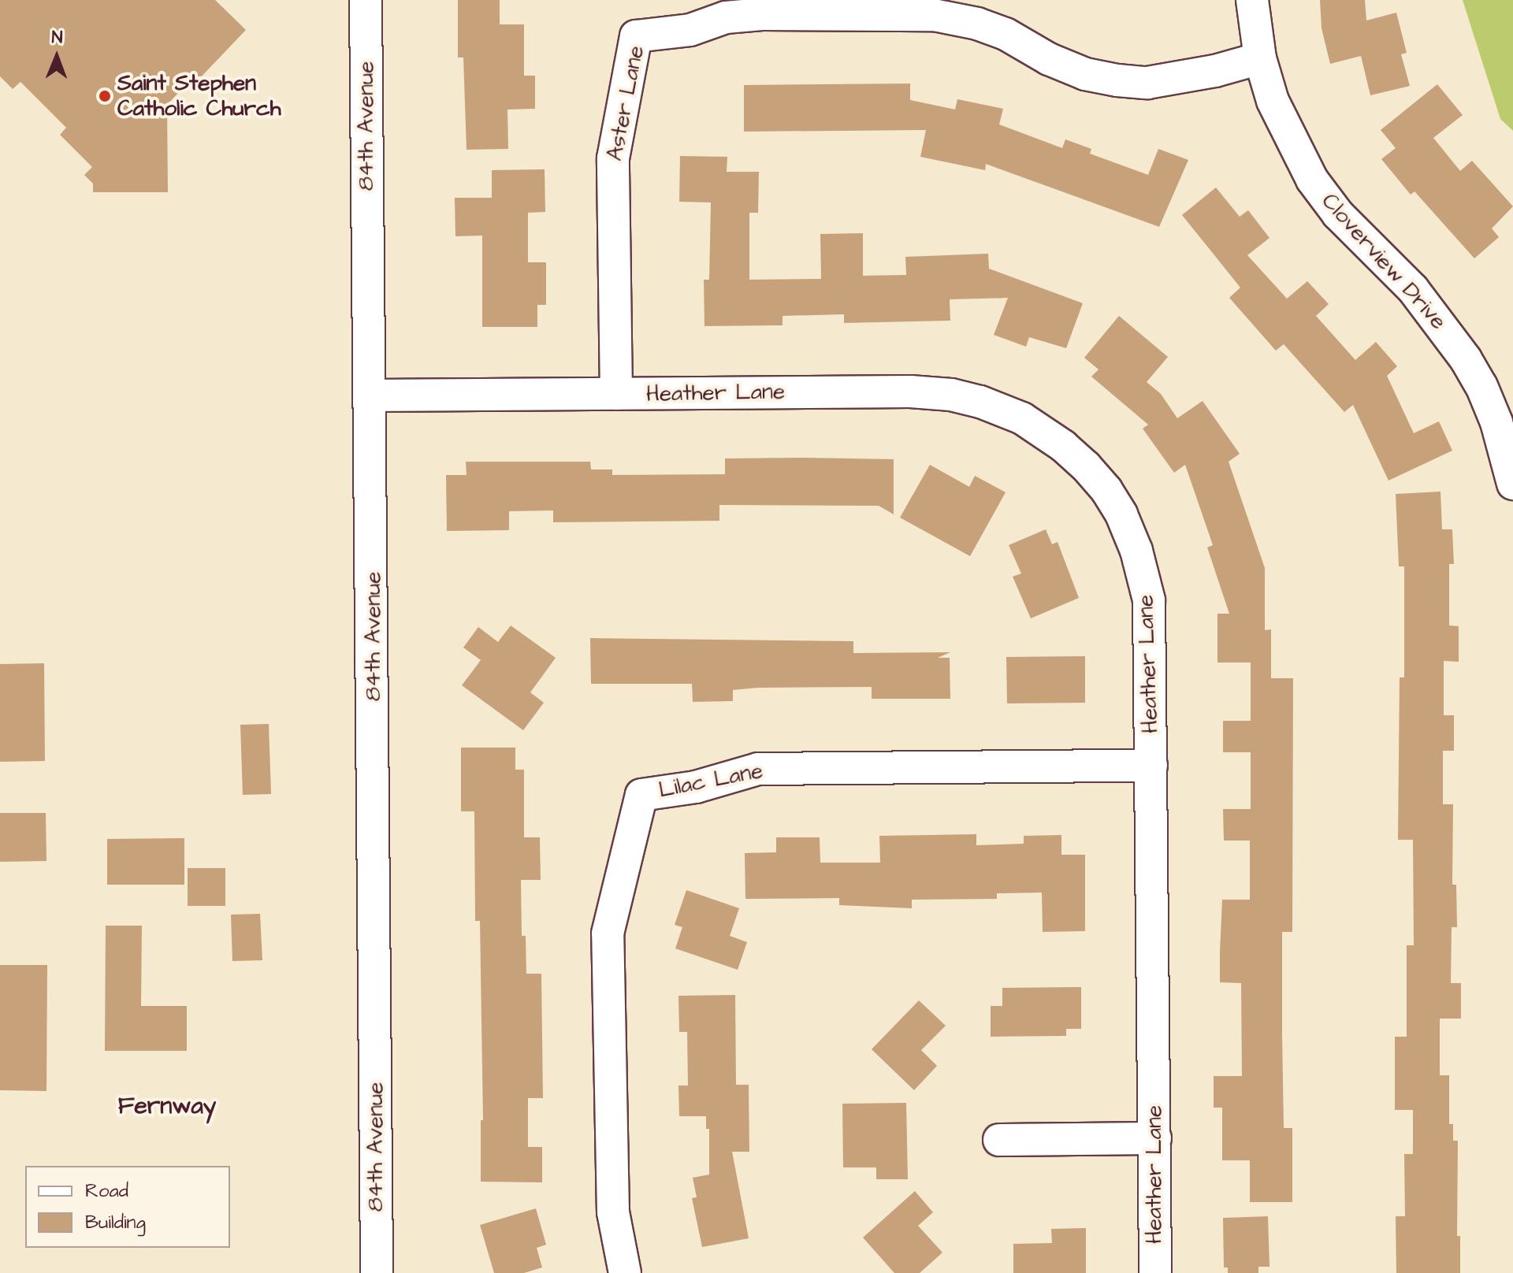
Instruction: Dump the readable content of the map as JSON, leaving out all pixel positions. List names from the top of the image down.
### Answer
{
  "streets": {
    "street": [
      "Aster Lane",
      "84th Avenue",
      "Cloverview Drive",
      "Heather Lane",
      "Lilac Lane"
    ]
  },
  "crossings": [
    ["Aster Lane", "Cloverview Drive"],
    ["Aster Lane", "Heather Lane"],
    ["84th Avenue", "Heather Lane"],
    ["Heather Lane", "Lilac Lane"]
  ],
  "districts": ["Fernway"],
  "places": ["Saint Stephen Catholic Church"],
  "legend": ["Road", "Building"],
  "north": "top"
}
